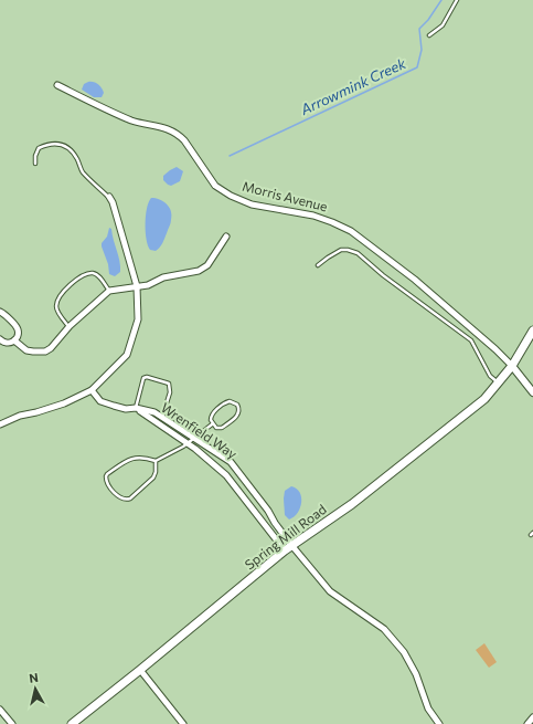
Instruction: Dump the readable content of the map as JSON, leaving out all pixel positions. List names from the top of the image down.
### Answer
{
  "streets": {
    "main road": ["Spring Mill Road"],
    "street": ["Morris Avenue", "Wrenfield Way"]
  },
  "crossings": [
    ["Morris Avenue", "Spring Mill Road"],
    ["Wrenfield Way", "Spring Mill Road"]
  ],
  "water": ["Arrowmink Creek"],
  "north": "top"
}
